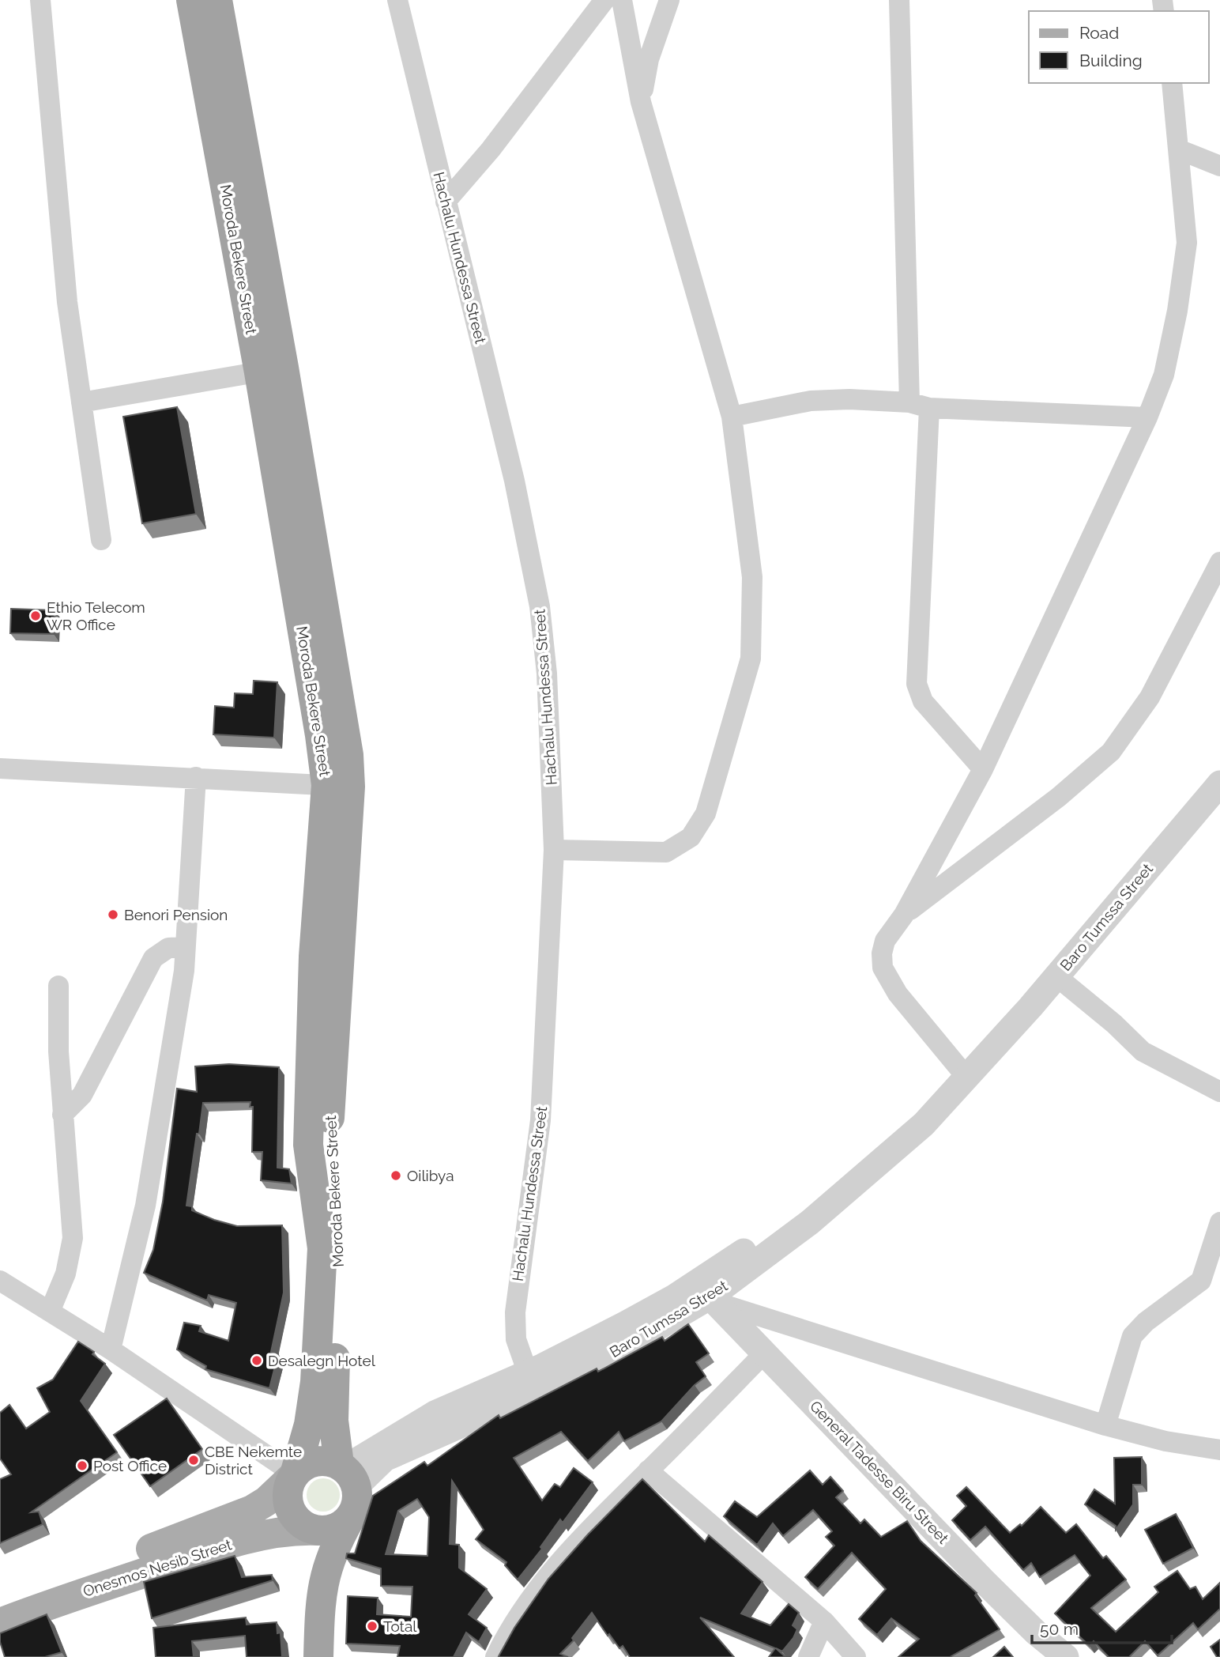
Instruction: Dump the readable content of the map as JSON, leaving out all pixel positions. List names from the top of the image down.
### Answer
{
  "streets": {
    "highway": ["Moroda Bekere Street"],
    "main road": ["Onesmos Nesib Street"],
    "street": ["Hachalu Hundessa Street", "Baro Tumssa Street", "General Tadesse Biru Street"]
  },
  "crossings": [
    ["Hachalu Hundessa Street", "Baro Tumssa Street"],
    ["Moroda Bekere Street", "Baro Tumssa Street"],
    ["Moroda Bekere Street", "Onesmos Nesib Street"],
    ["Baro Tumssa Street", "General Tadesse Biru Street"],
    ["Baro Tumssa Street", "Onesmos Nesib Street"]
  ],
  "places": [
    "Ethio Telecom WR Office",
    "Benori Pension",
    "Oilibya",
    "Desalegn Hotel",
    "CBE Nekemte District",
    "Post Office",
    "Total"
  ],
  "legend": ["Road", "Building"],
  "scale_bar": "50 m"
}
